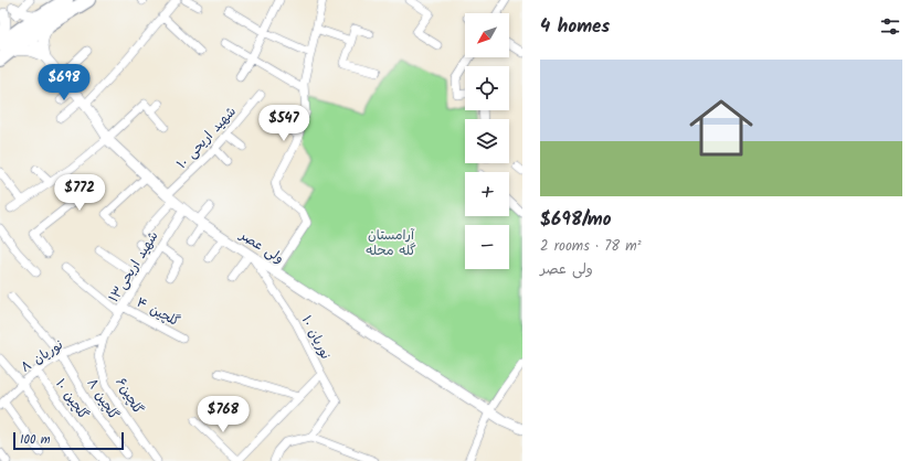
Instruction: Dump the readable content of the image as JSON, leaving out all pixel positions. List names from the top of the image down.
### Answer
{
  "streets": {
    "main road": ["ولی عصر"],
    "street": [
      "شهید اریحی ۱۰",
      "شهید اریحی۱۳",
      "گلچین ۴",
      "نوریان ۱۰",
      "نوریان ۸",
      "گلچین۶",
      "گلچین ۱۰",
      "گلچین ۸"
    ]
  },
  "crossings": [
    ["شهید اریحی ۱۰", "ولی عصر"],
    ["ولی عصر", "شهید اریحی۱۳"],
    ["ولی عصر", "نوریان ۱۰"],
    ["شهید اریحی۱۳", "گلچین ۴"],
    ["شهید اریحی۱۳", "نوریان ۸"],
    ["شهید اریحی۱۳", "گلچین۶"],
    ["نوریان ۸", "گلچین۶"],
    ["نوریان ۸", "گلچین ۱۰"],
    ["نوریان ۸", "گلچین ۸"]
  ],
  "parks": ["آرامستان گله محله"],
  "scale_bar": "100 m",
  "north": "bottom left",
  "page": {
    "heading": "4 homes",
    "map_buttons": ["+", "−"],
    "list": [
      {
        "name": "$698/mo",
        "note": "2 rooms · 78 m² · ولی عصر"
      }
    ],
    "price": [
      "$698",
      "$547",
      "$772",
      "$768"
    ],
    "scale": "100 m"
  }
}
